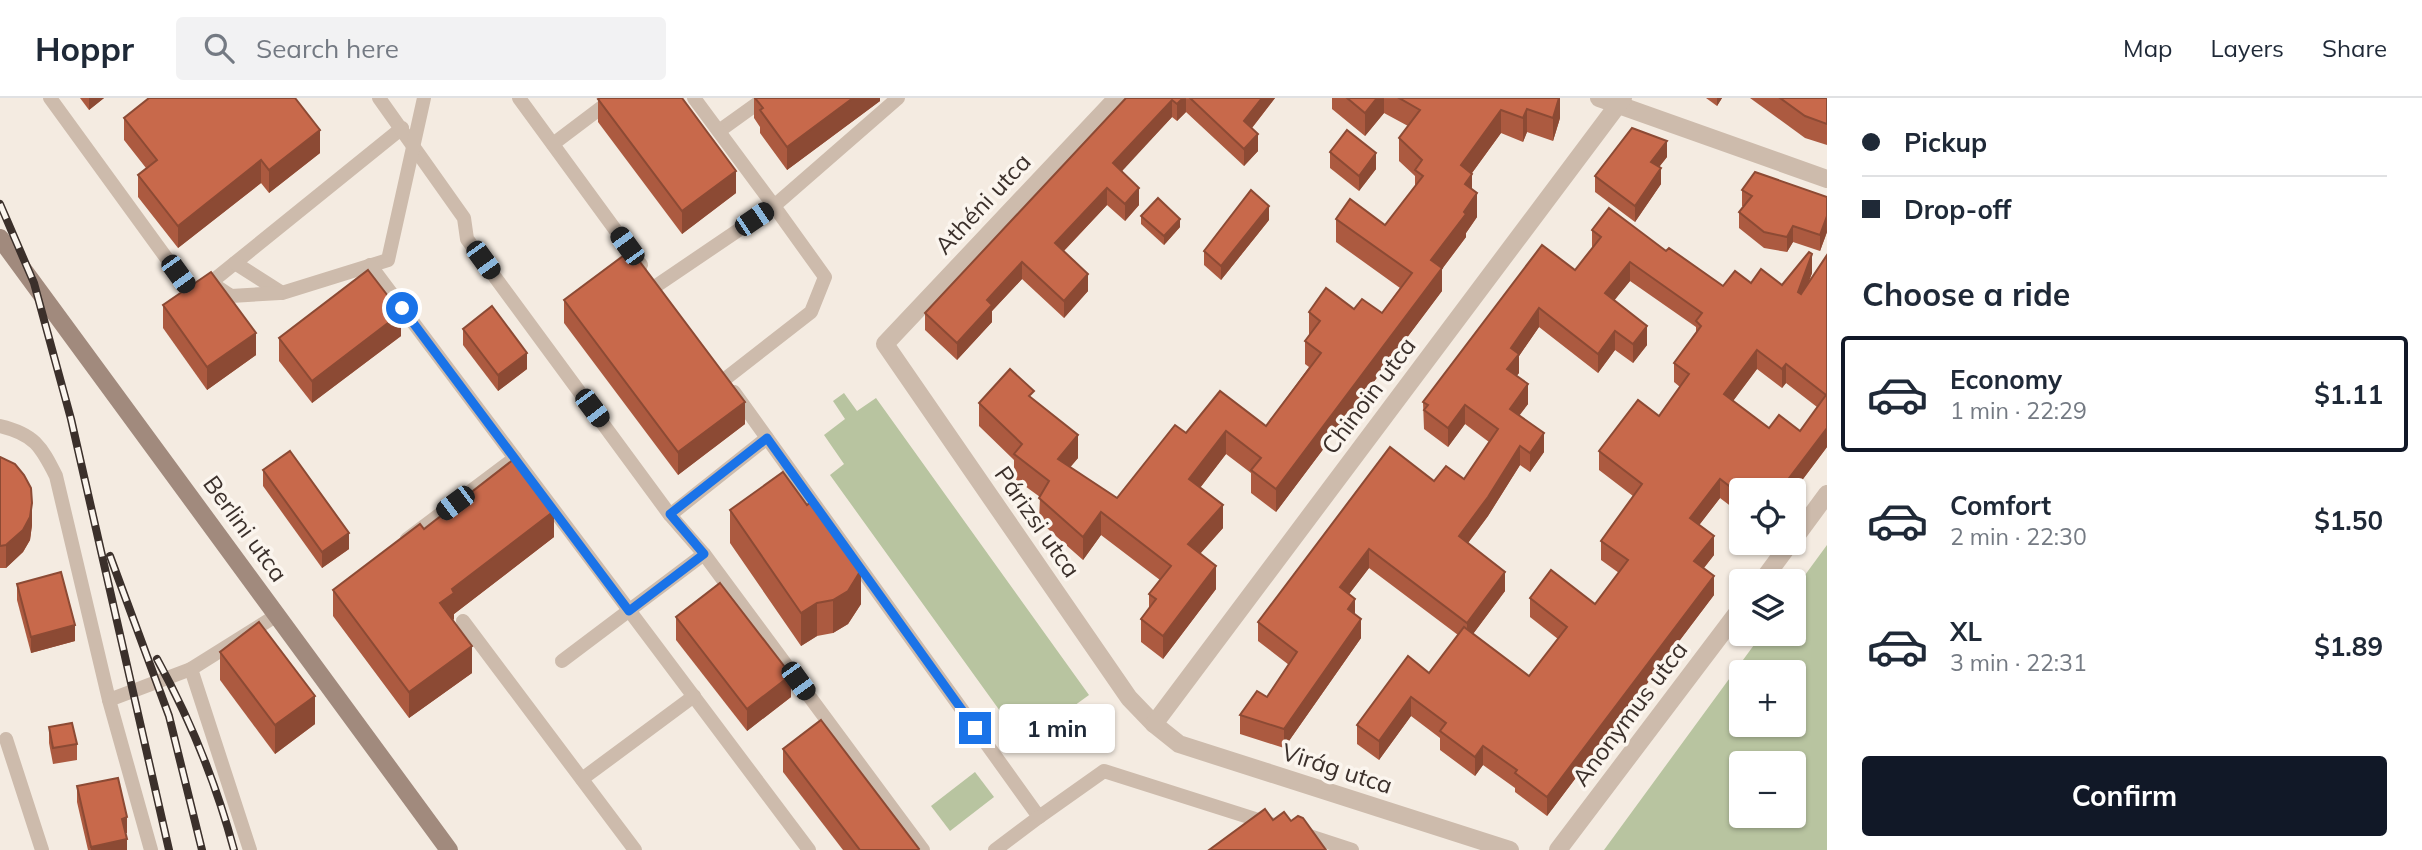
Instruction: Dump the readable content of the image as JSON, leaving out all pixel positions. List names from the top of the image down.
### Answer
{
  "streets": {
    "street": [
      "Athéni utca",
      "Chinoin utca",
      "Párizsi utca",
      "Berlini utca",
      "Anonymus utca",
      "Virág utca"
    ]
  },
  "crossings": [
    ["Athéni utca", "Párizsi utca"],
    ["Chinoin utca", "Párizsi utca"],
    ["Chinoin utca", "Virág utca"],
    ["Párizsi utca", "Virág utca"]
  ],
  "page": {
    "header": "Hoppr",
    "search": "Search here",
    "nav": ["Map", "Layers", "Share"],
    "banner": ["Pickup", "Drop-off"],
    "heading": "Choose a ride",
    "list": [
      {
        "name": "Economy",
        "note": "1 min · 22:29",
        "value": "$1.11"
      },
      {
        "name": "Comfort",
        "note": "2 min · 22:30",
        "value": "$1.50"
      },
      {
        "name": "XL",
        "note": "3 min · 22:31",
        "value": "$1.89"
      }
    ],
    "map_buttons": ["+", "−"],
    "bubble": "1 min",
    "buttons": "Confirm"
  }
}
